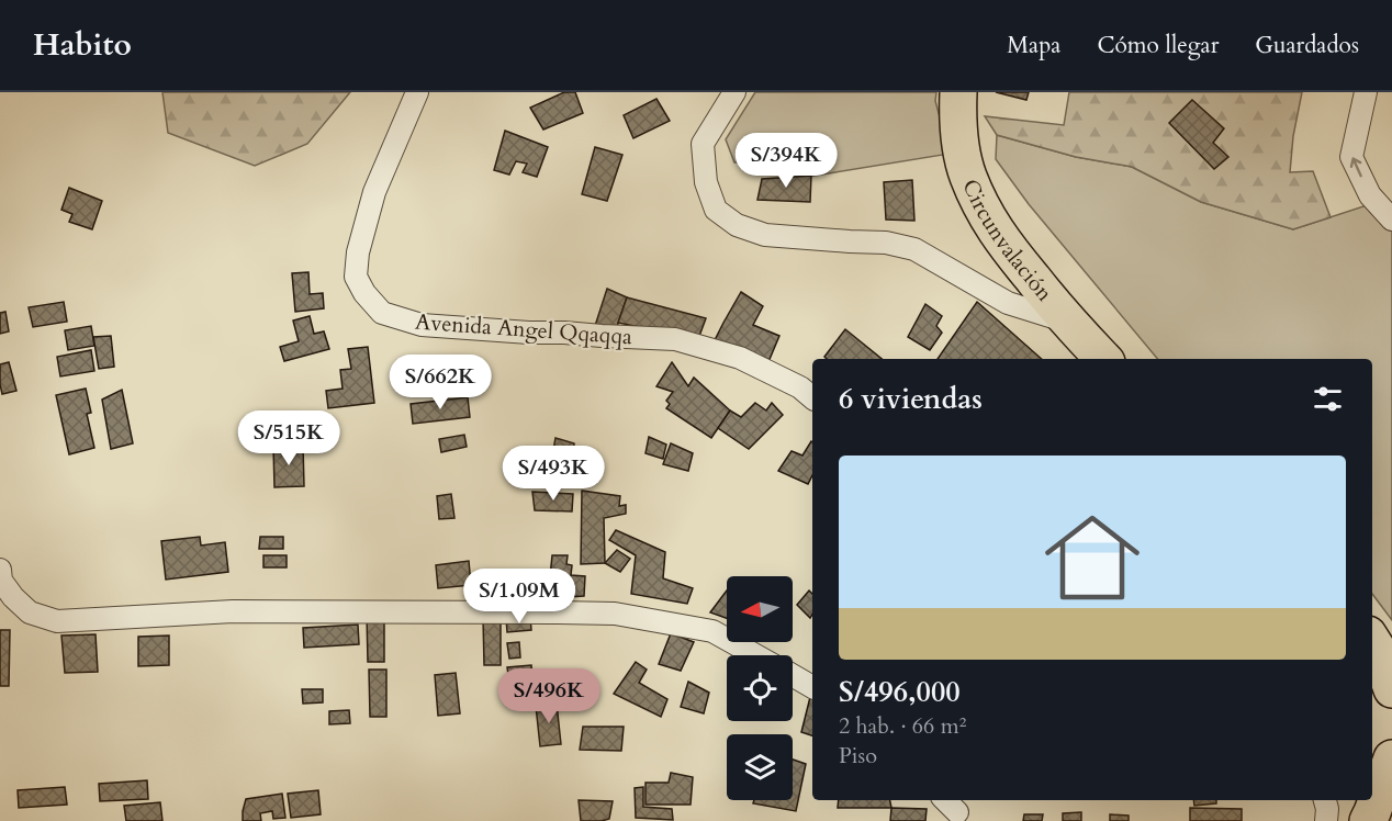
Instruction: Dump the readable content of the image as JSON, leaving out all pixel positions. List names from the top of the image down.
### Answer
{
  "streets": {
    "highway": ["Circunvalación"],
    "street": ["Avenida Angel Qqaqqa"]
  },
  "north": "left",
  "page": {
    "header": "Habito",
    "nav": ["Mapa", "Cómo llegar", "Guardados"],
    "price": [
      "S/394K",
      "S/662K",
      "S/515K",
      "S/493K",
      "S/1.09M",
      "S/496K"
    ],
    "heading": "6 viviendas",
    "list": [
      {
        "name": "S/496,000",
        "note": "2 hab. · 66 m² · Piso"
      }
    ]
  }
}
